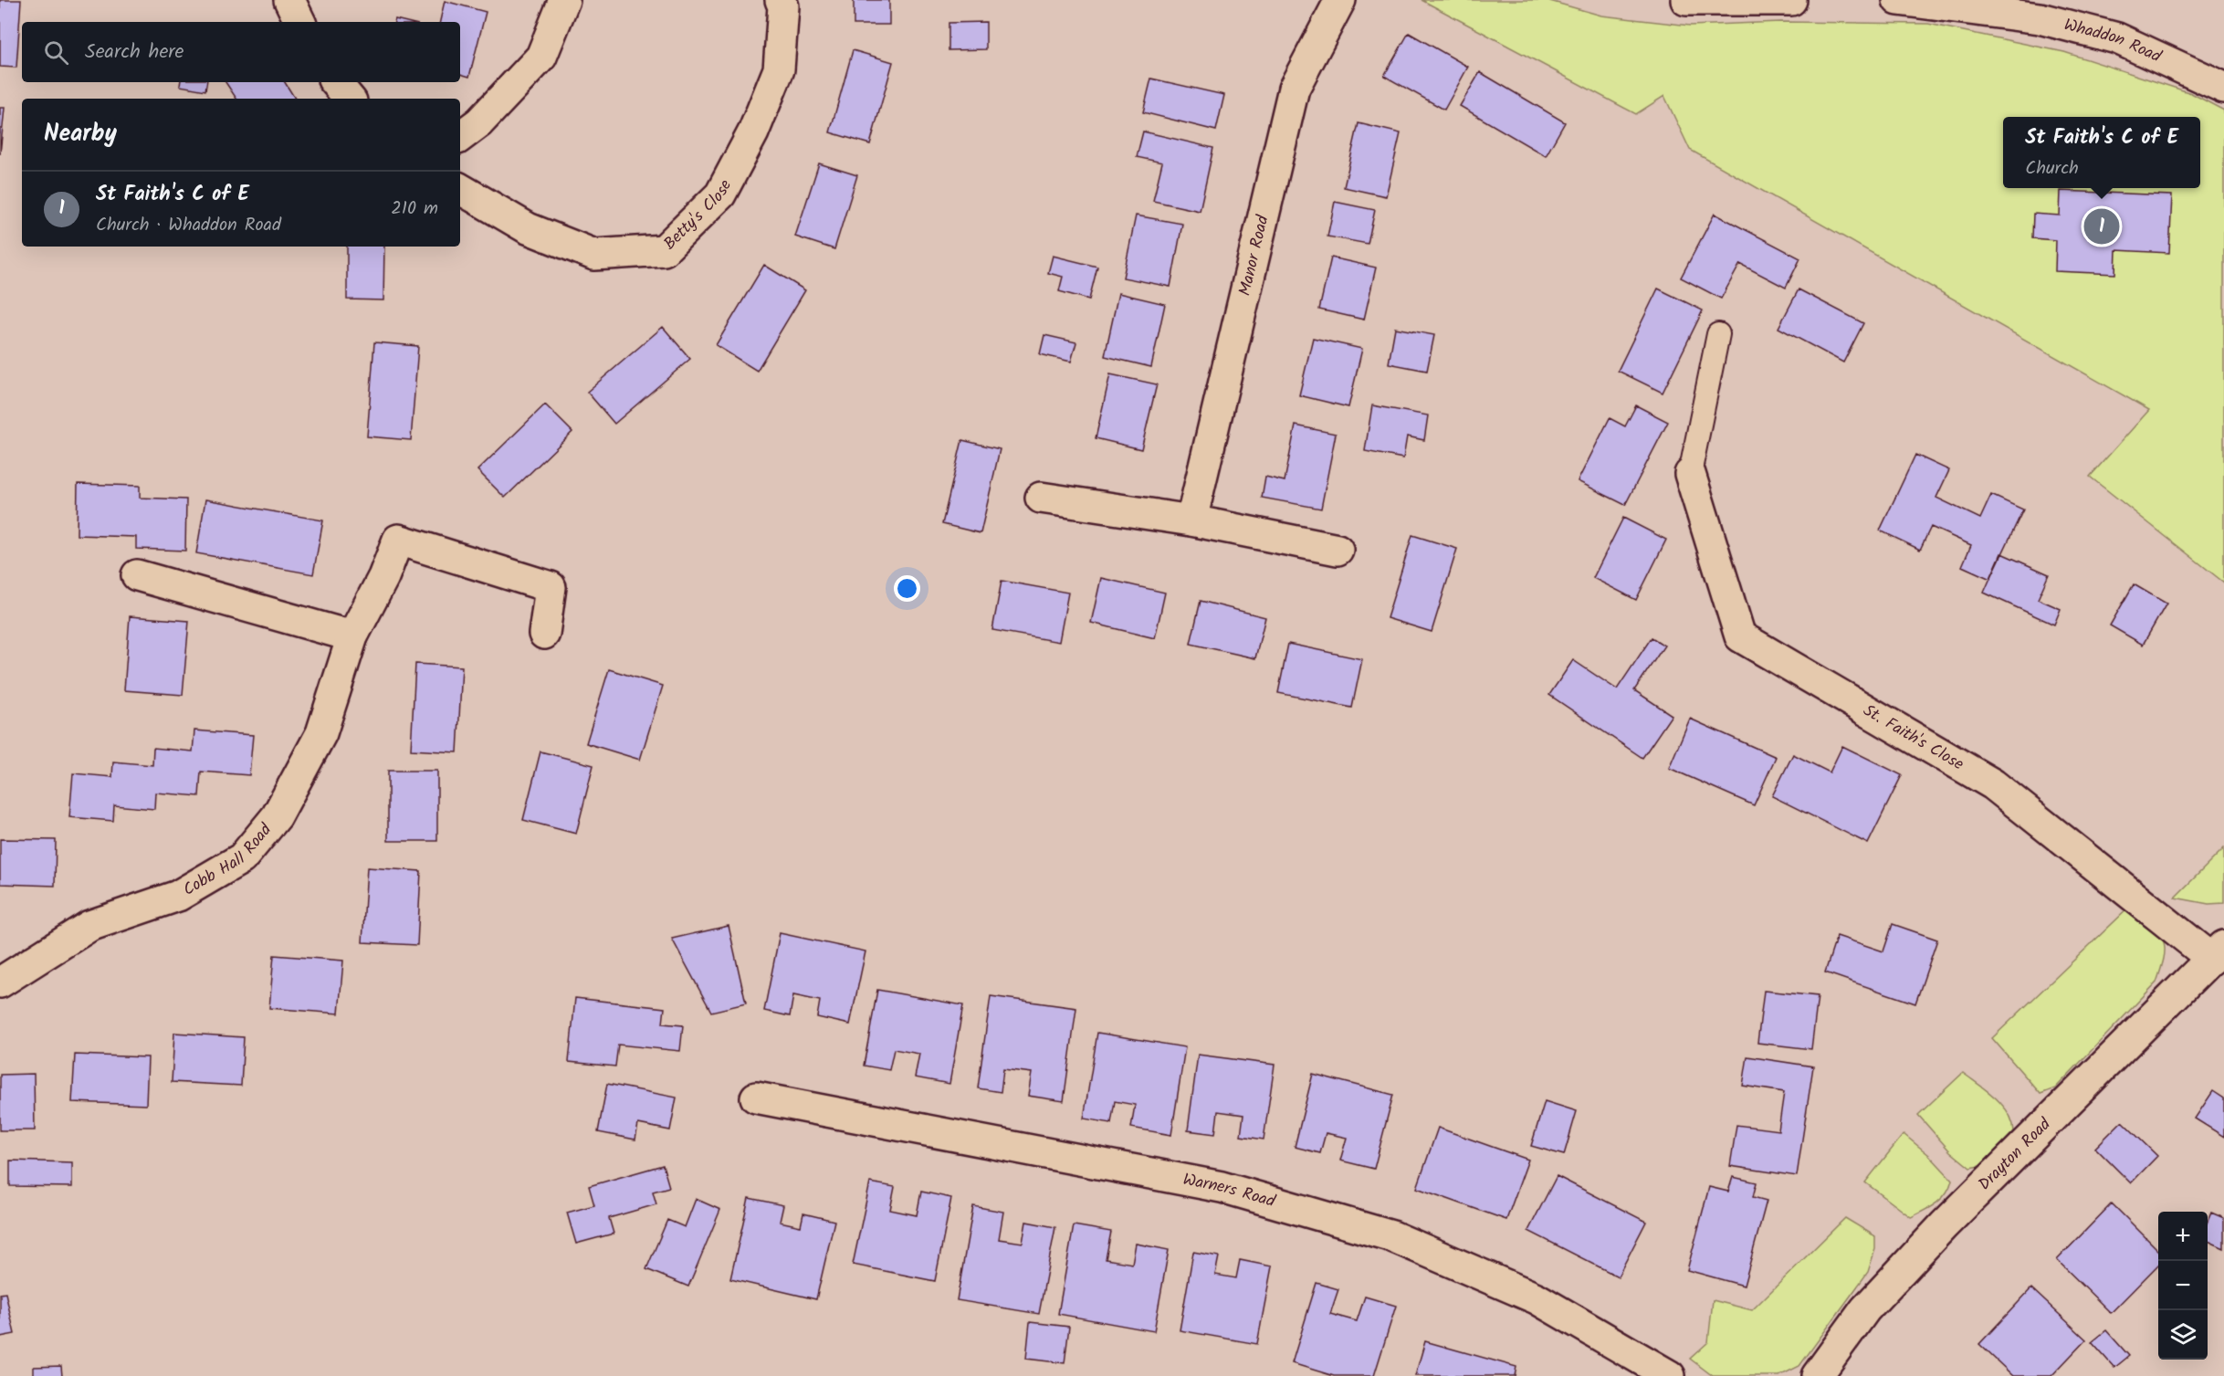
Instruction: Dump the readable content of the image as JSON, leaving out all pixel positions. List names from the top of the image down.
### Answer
{
  "streets": {
    "street": [
      "Whaddon Road",
      "Betty's Close",
      "Manor Road",
      "St. Faith's Close",
      "Cobb Hall Road",
      "Drayton Road",
      "Warners Road"
    ]
  },
  "crossings": [
    ["St. Faith's Close", "Drayton Road"]
  ],
  "page": {
    "search": "Search here",
    "heading": "Nearby",
    "popup": ["St Faith's C of E", "Church"],
    "list": [
      {
        "mark": "1",
        "name": "St Faith's C of E",
        "note": "Church · Whaddon Road",
        "value": "210 m"
      }
    ],
    "pins": "1",
    "map_buttons": ["+", "−"]
  }
}
